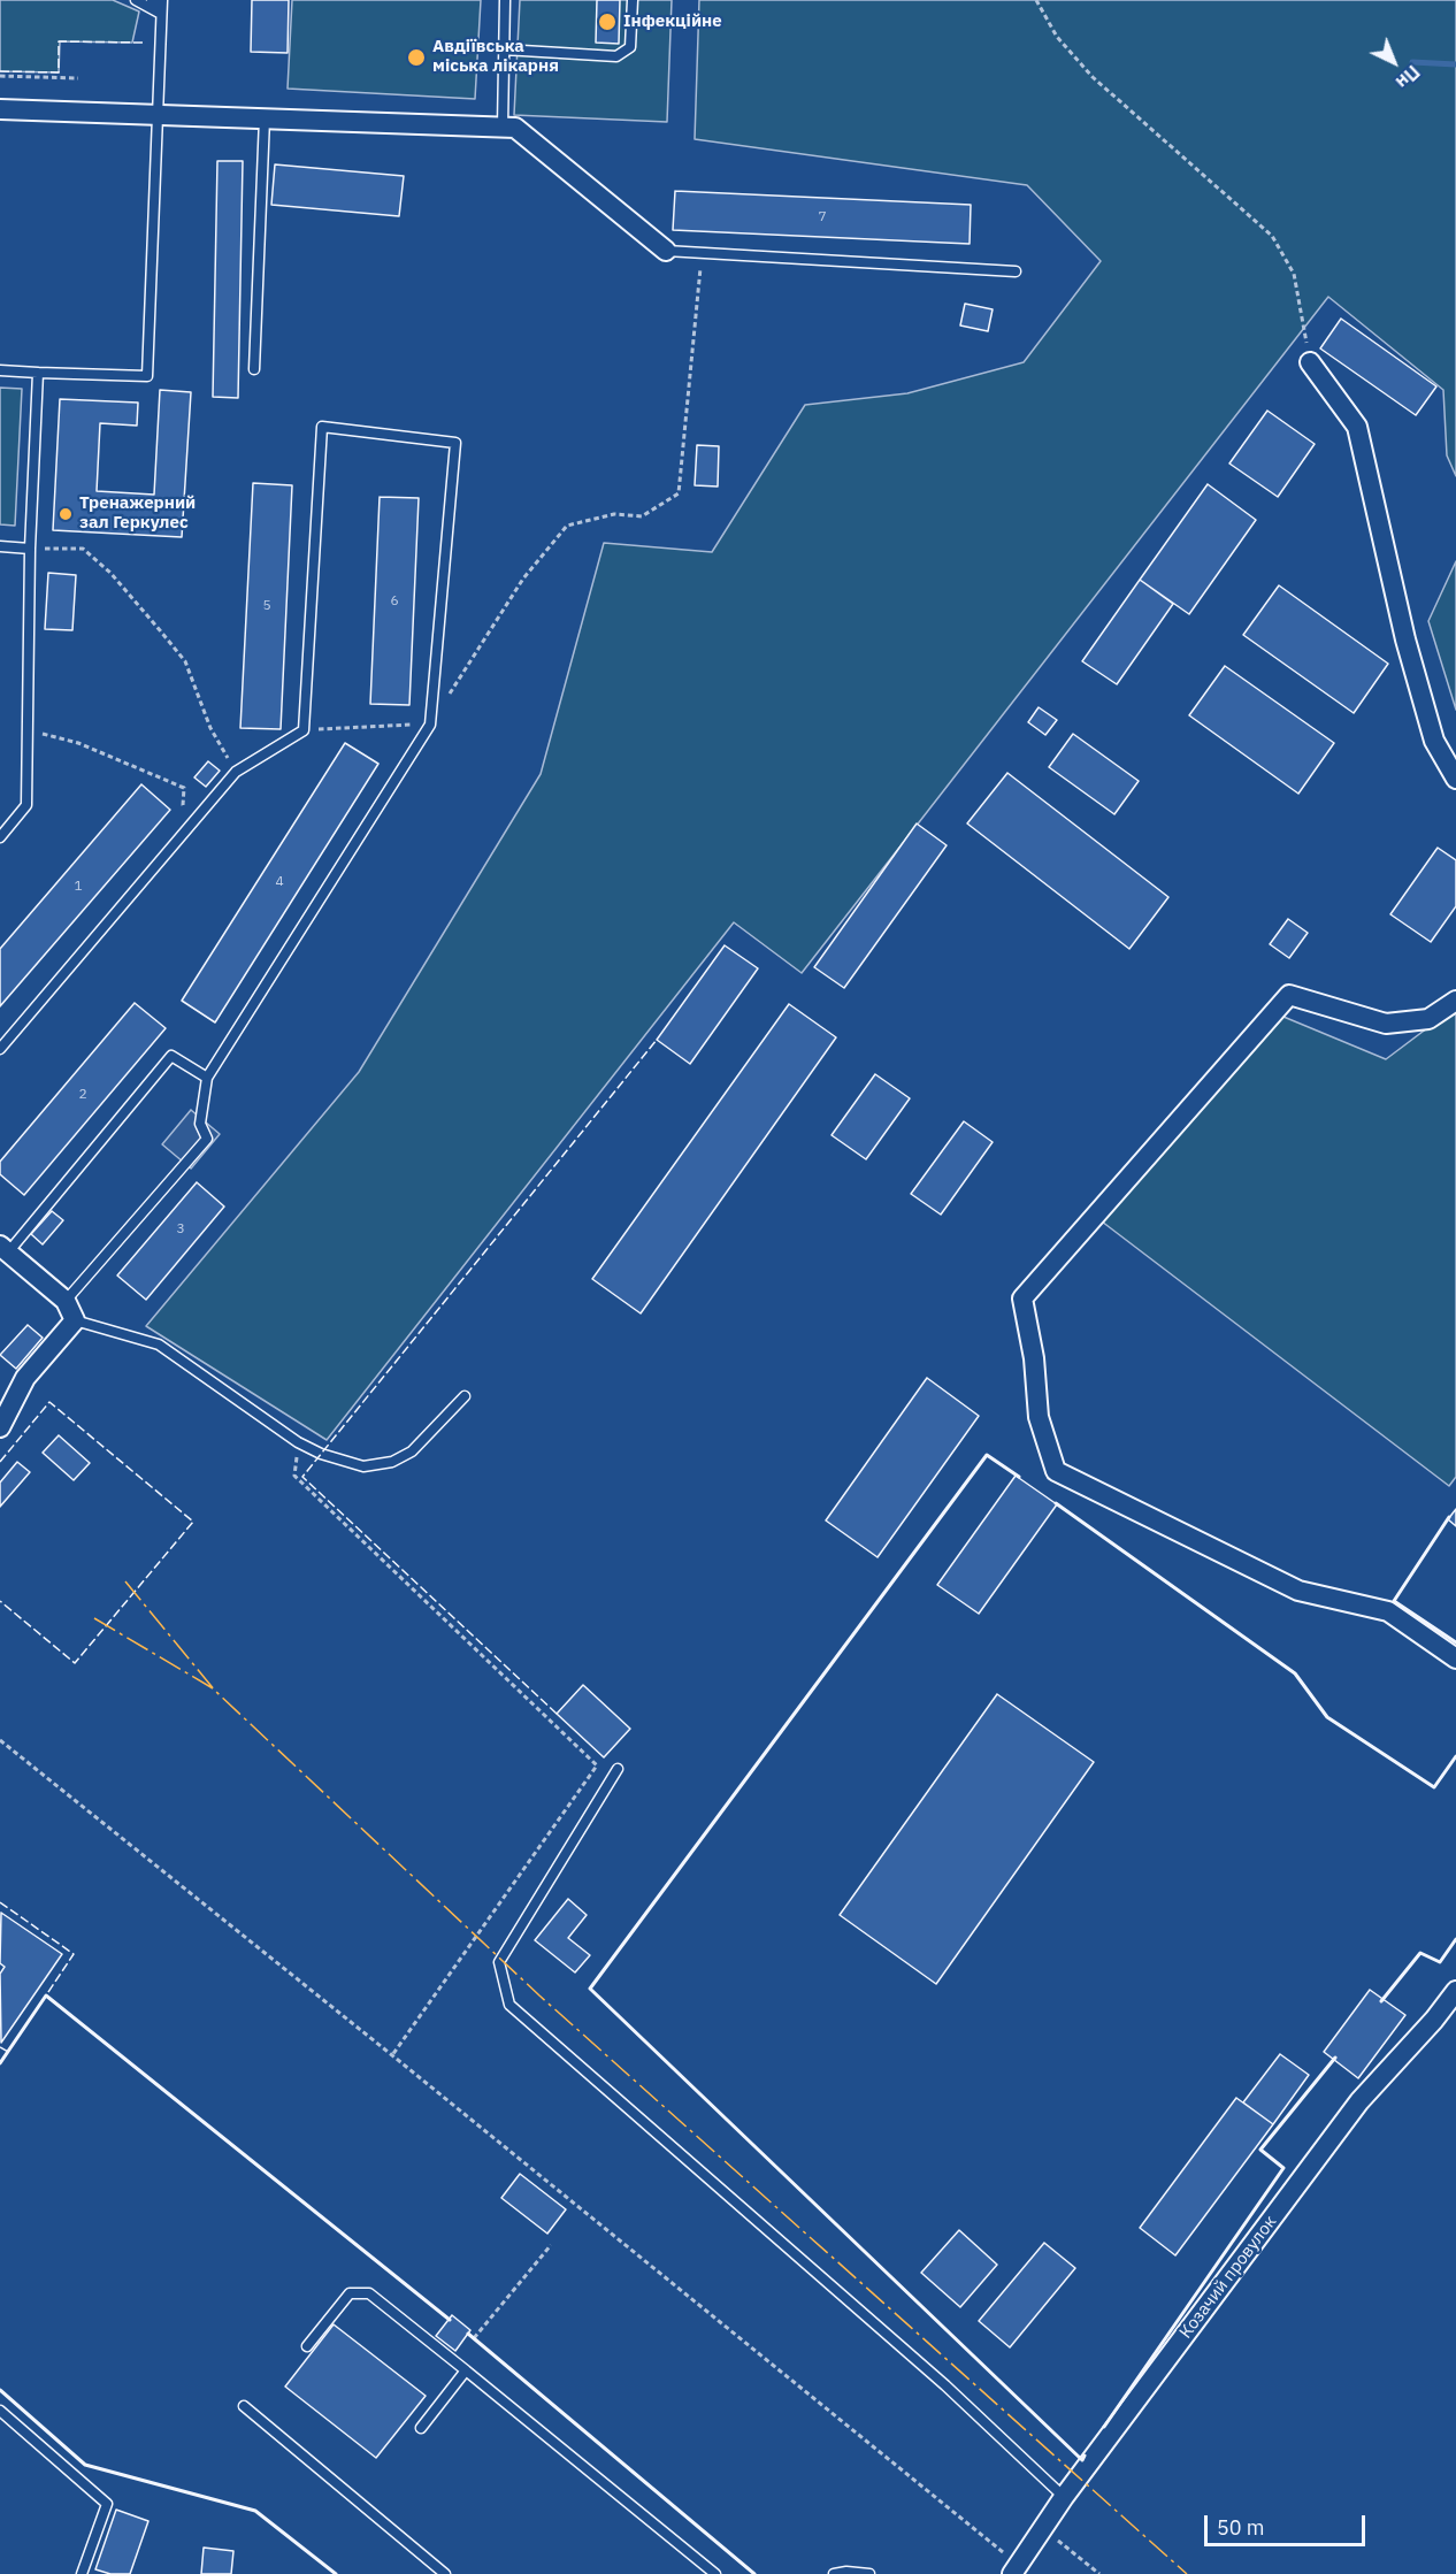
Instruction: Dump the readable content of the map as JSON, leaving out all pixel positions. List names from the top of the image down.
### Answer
{
  "streets": {
    "street": ["Козачий провулок"]
  },
  "places": ["Інфекційне", "Авдіївська міська лікарня", "Тренажерний зал Геркулес"],
  "house_numbers": [
    "7",
    "6",
    "5",
    "4",
    "1",
    "2",
    "3"
  ],
  "scale_bar": "50 m",
  "north": "bottom right"
}
